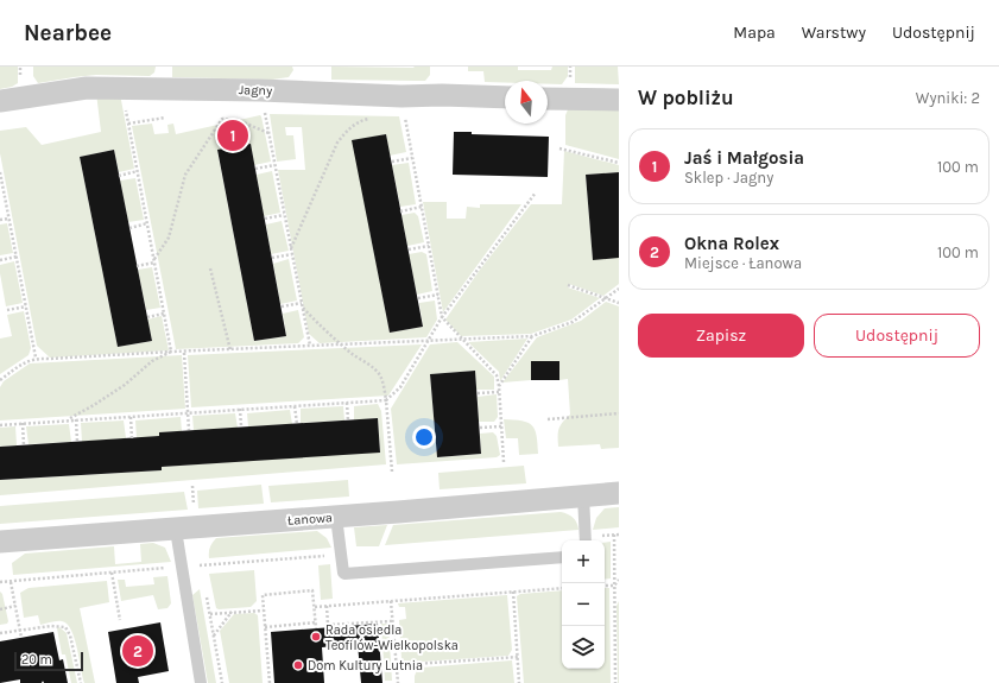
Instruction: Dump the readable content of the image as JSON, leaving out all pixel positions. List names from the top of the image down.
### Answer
{
  "streets": {
    "street": ["Jagny", "Łanowa"]
  },
  "places": ["Rada osiedla Teofilów-Wielkopolska", "Dom Kultury Lutnia"],
  "scale_bar": "20 m",
  "north": "top",
  "page": {
    "header": "Nearbee",
    "nav": ["Mapa", "Warstwy", "Udostępnij"],
    "heading": ["W pobliżu", "Wyniki: 2"],
    "pins": ["1", "2"],
    "list": [
      {
        "mark": "1",
        "name": "Jaś i Małgosia",
        "note": "Sklep · Jagny",
        "value": "100 m"
      },
      {
        "mark": "2",
        "name": "Okna Rolex",
        "note": "Miejsce · Łanowa",
        "value": "100 m"
      }
    ],
    "buttons": ["Zapisz", "Udostępnij"],
    "map_buttons": ["+", "−"],
    "scale": "20 m"
  }
}
